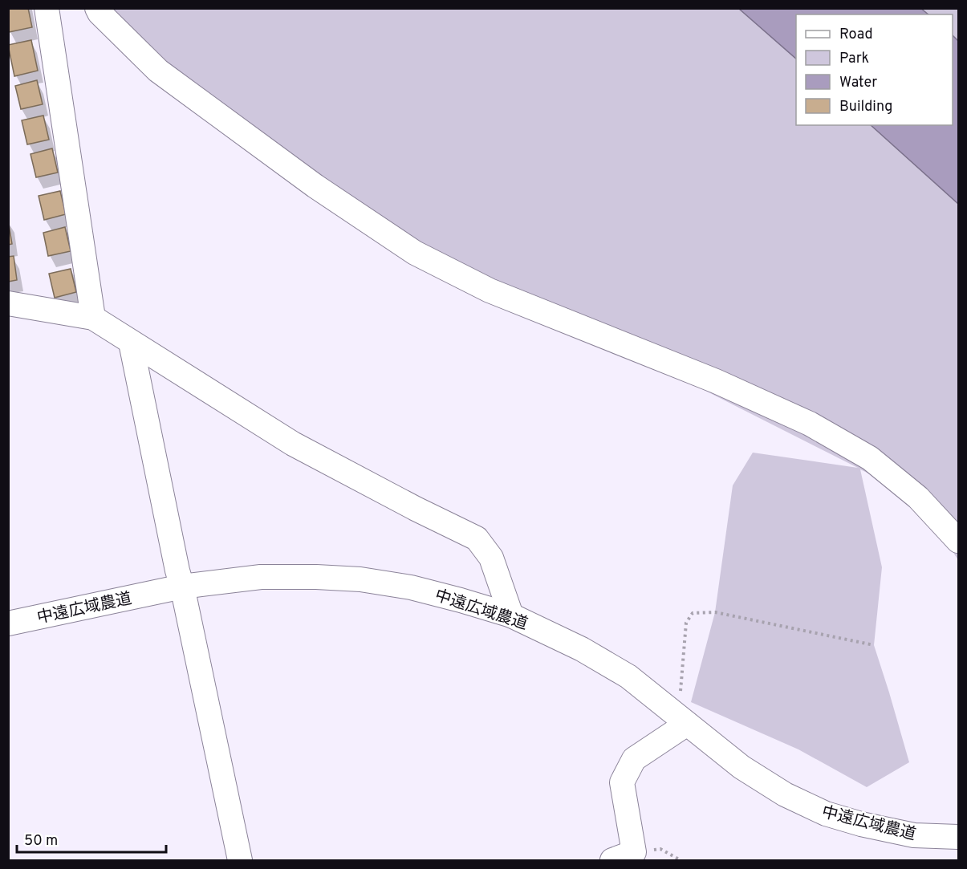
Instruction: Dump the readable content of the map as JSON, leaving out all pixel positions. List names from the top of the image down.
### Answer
{
  "streets": {
    "street": ["中遠広域農道"]
  },
  "legend": [
    "Road",
    "Park",
    "Water",
    "Building"
  ],
  "scale_bar": "50 m"
}
